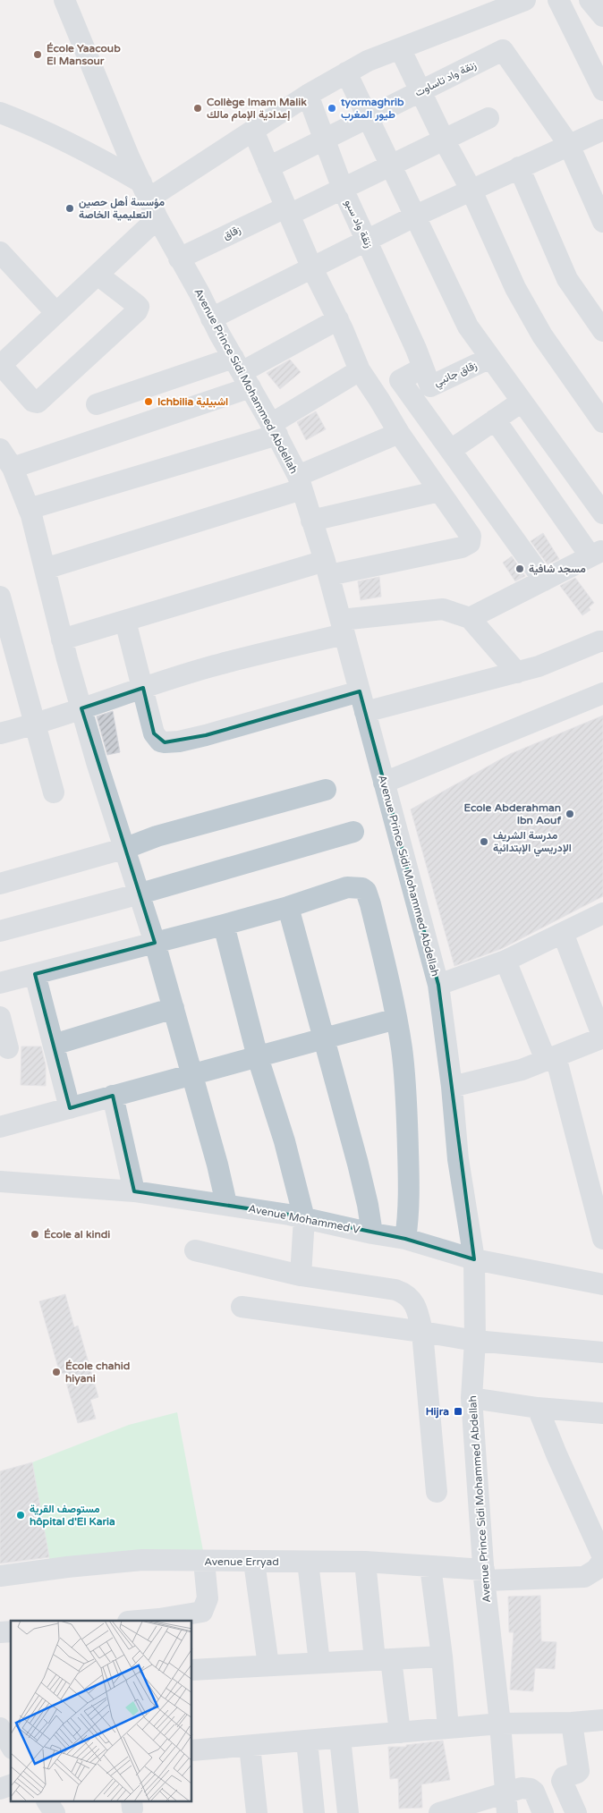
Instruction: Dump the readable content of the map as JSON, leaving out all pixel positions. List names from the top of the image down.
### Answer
{
  "streets": {
    "street": [
      "زنقة واد تاساوت",
      "زنقة واد سبو",
      "زقاق",
      "زقاق جانبي",
      "Avenue Prince Sidi Mohammed Abdellah",
      "Avenue Mohammed V",
      "Avenue Erryad"
    ]
  },
  "crossings": [
    ["زنقة واد تاساوت", "زنقة واد سبو"],
    ["زنقة واد سبو", "زقاق"],
    ["زنقة واد سبو", "زقاق جانبي"],
    ["زقاق", "Avenue Prince Sidi Mohammed Abdellah"],
    ["Avenue Prince Sidi Mohammed Abdellah", "Avenue Mohammed V"],
    ["Avenue Prince Sidi Mohammed Abdellah", "Avenue Erryad"]
  ],
  "places": {
    "other": [
      "École Yaacoub El Mansour",
      "Collège Imam Malik إعدادية الإمام مالك",
      "tyormaghrib طيور المغرب",
      "مؤسسة أهل حصين التعليمية الخاصة",
      "Ichbilia اشبيلية",
      "مسجد شافية",
      "Ecole Abderahman Ibn Aouf",
      "مدرسة الشريف الإدريسي الإبتدائية",
      "École al kindi",
      "École chahid hiyani",
      "مستوصف القرية hôpital d'El Karia"
    ],
    "transit": ["Hijra"]
  }
}
